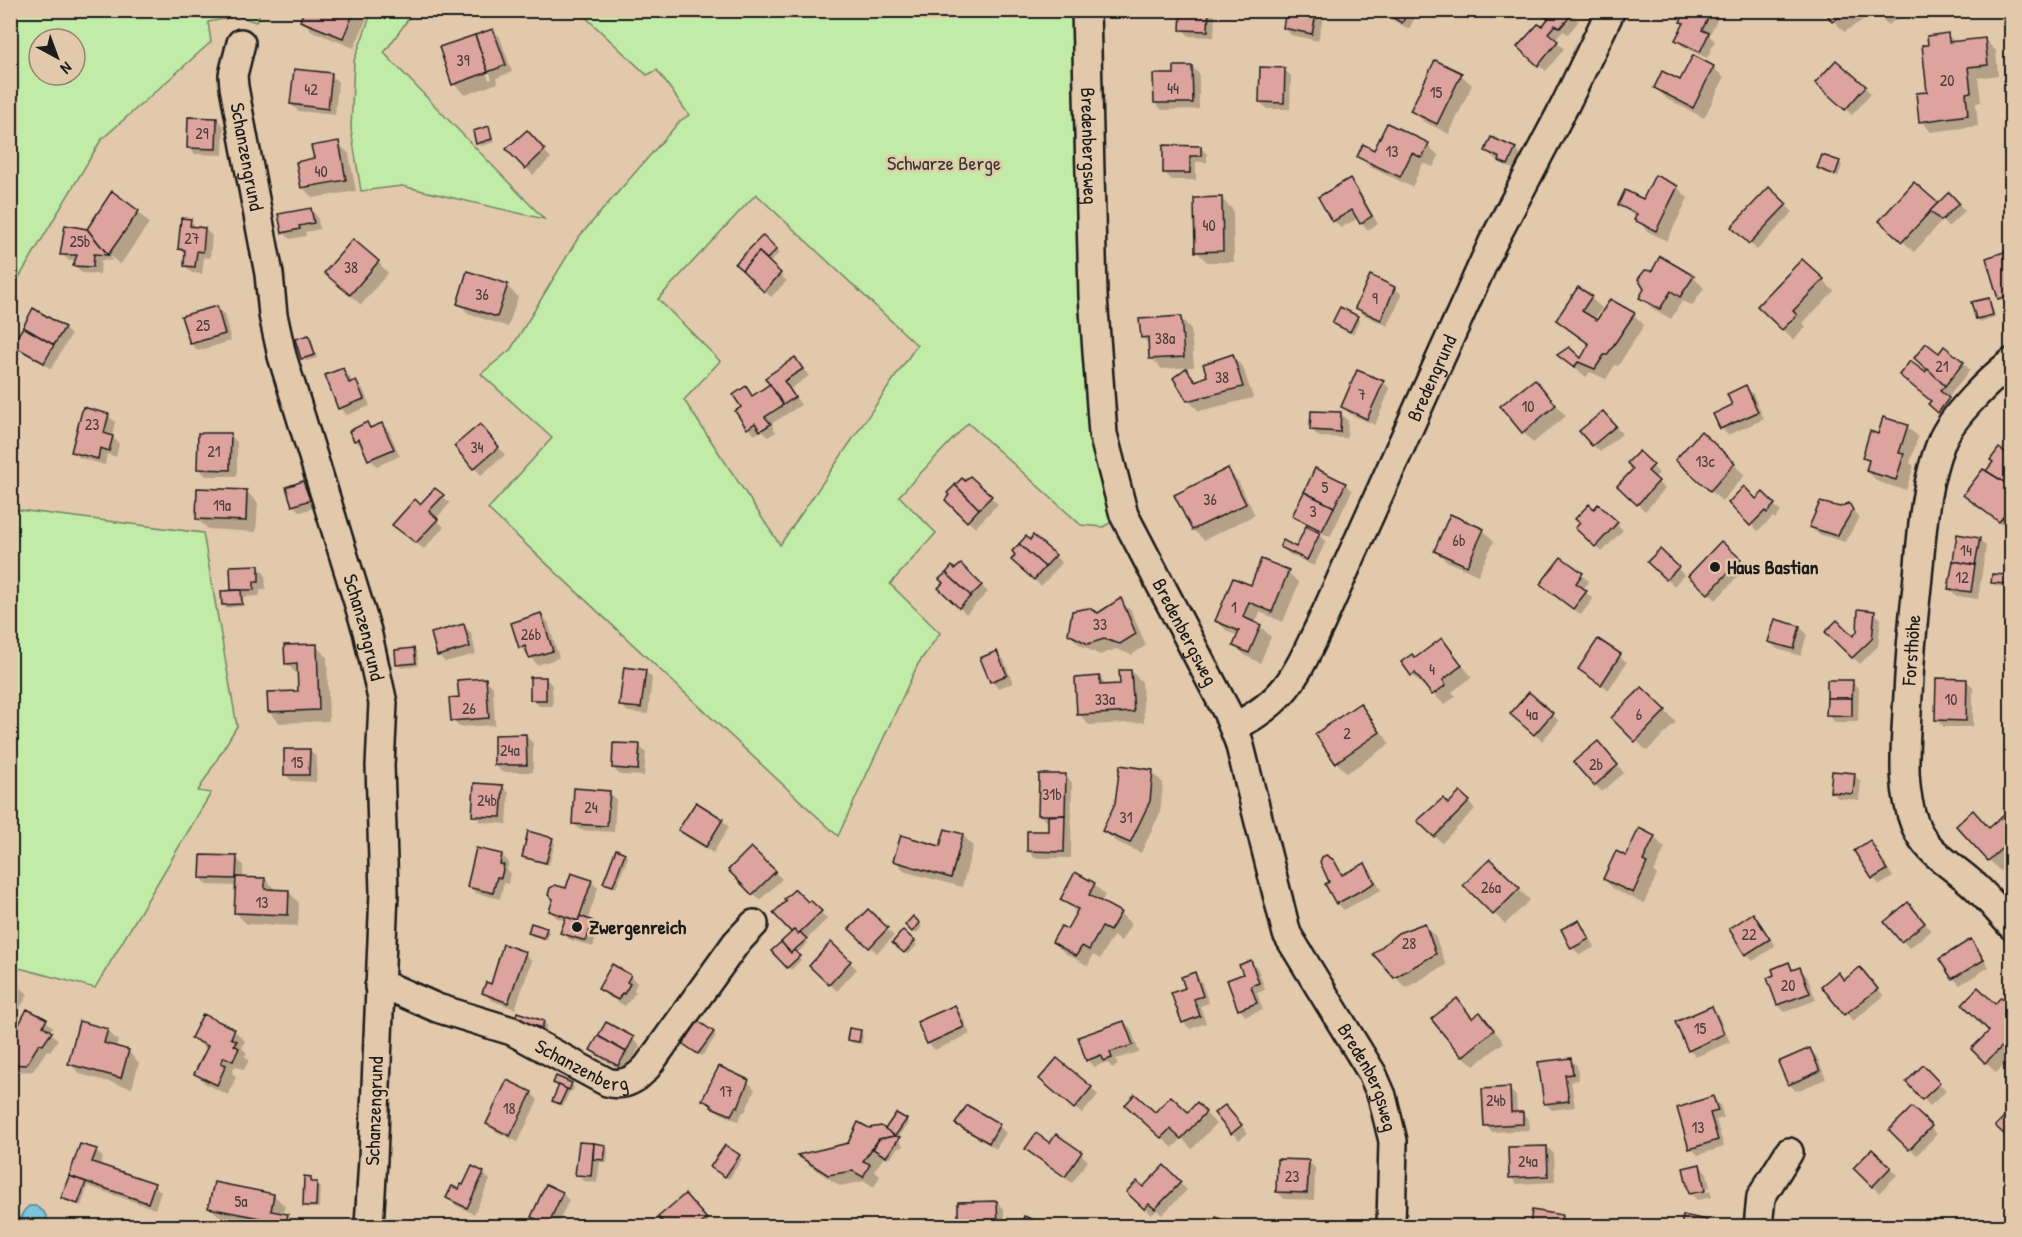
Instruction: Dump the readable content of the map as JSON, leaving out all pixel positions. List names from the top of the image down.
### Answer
{
  "streets": {
    "street": [
      "Bredenbergsweg",
      "Schanzengrund",
      "Bredengrund",
      "Forsthöhe",
      "Schanzenberg"
    ]
  },
  "crossings": [
    ["Bredenbergsweg", "Bredengrund"],
    ["Schanzengrund", "Schanzenberg"]
  ],
  "parks": ["Schwarze Berge"],
  "places": ["Haus Bastian", "Zwergenreich"],
  "house_numbers": [
    "39",
    "20",
    "44",
    "42",
    "15",
    "29",
    "13",
    "40",
    "40",
    "27",
    "25b",
    "38",
    "36",
    "9",
    "25",
    "38a",
    "21",
    "38",
    "7",
    "10",
    "23",
    "34",
    "21",
    "13c",
    "5",
    "36",
    "19a",
    "3",
    "6b",
    "14",
    "12",
    "1",
    "33",
    "26b",
    "4",
    "33a",
    "10",
    "26",
    "4a",
    "6",
    "2",
    "24a",
    "15",
    "2b",
    "31b",
    "24b",
    "24",
    "31",
    "26a",
    "13",
    "22",
    "28",
    "20",
    "15",
    "17",
    "24b",
    "18",
    "13",
    "24a",
    "23",
    "5a"
  ],
  "north": "bottom right"
}
